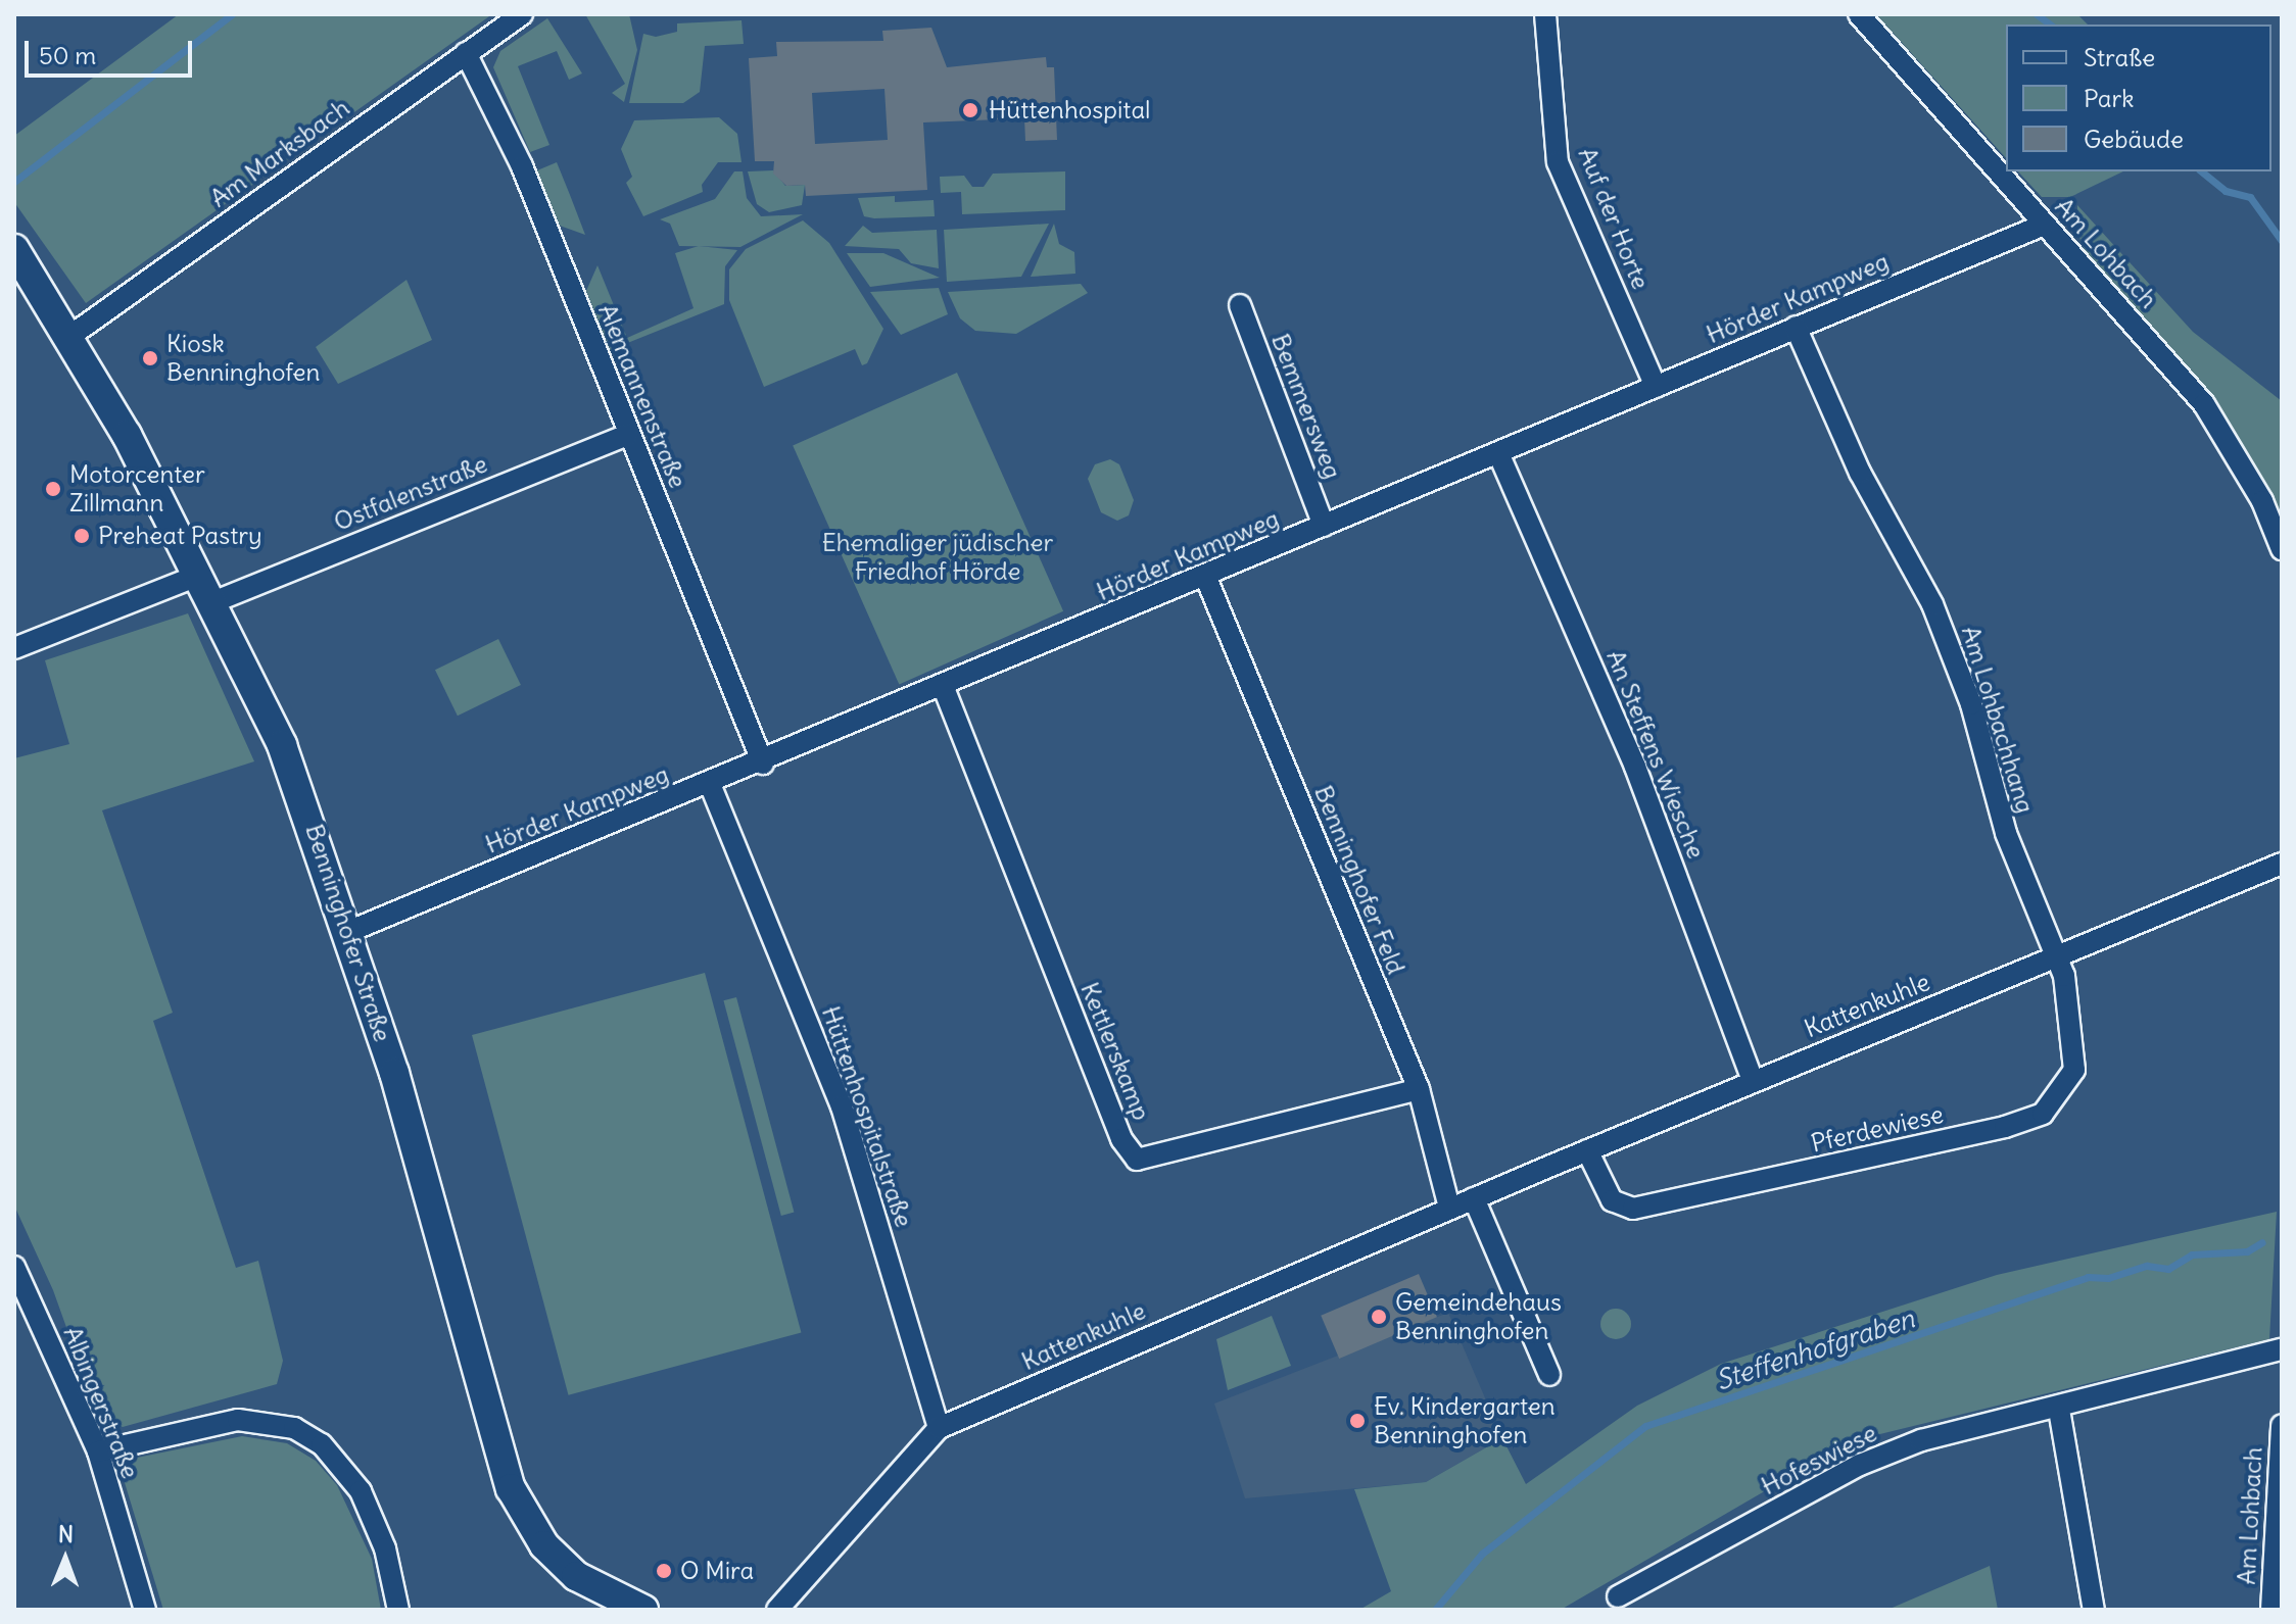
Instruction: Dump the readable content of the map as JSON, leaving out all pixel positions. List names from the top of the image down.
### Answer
{
  "streets": {
    "main road": ["Benninghofer Straße"],
    "street": [
      "Am Marksbach",
      "Auf der Horte",
      "Am Lohbach",
      "Hörder Kampweg",
      "Alemannenstraße",
      "Bemmersweg",
      "Ostfalenstraße",
      "Am Lohbachhang",
      "An Steffens Wiesche",
      "Benninghofer Feld",
      "Kattenkuhle",
      "Kettlerskamp",
      "Hüttenhospitalstraße",
      "Pferdewiese",
      "Albingerstraße",
      "Hofeswiese"
    ]
  },
  "crossings": [
    ["Am Marksbach", "Alemannenstraße"],
    ["Am Marksbach", "Benninghofer Straße"],
    ["Auf der Horte", "Hörder Kampweg"],
    ["Am Lohbach", "Hörder Kampweg"],
    ["Hörder Kampweg", "Alemannenstraße"],
    ["Hörder Kampweg", "Bemmersweg"],
    ["Hörder Kampweg", "Am Lohbachhang"],
    ["Hörder Kampweg", "An Steffens Wiesche"],
    ["Hörder Kampweg", "Benninghofer Feld"],
    ["Hörder Kampweg", "Benninghofer Straße"],
    ["Hörder Kampweg", "Kettlerskamp"],
    ["Hörder Kampweg", "Hüttenhospitalstraße"],
    ["Alemannenstraße", "Ostfalenstraße"],
    ["Ostfalenstraße", "Benninghofer Straße"],
    ["Am Lohbachhang", "Kattenkuhle"],
    ["Am Lohbachhang", "Pferdewiese"],
    ["An Steffens Wiesche", "Kattenkuhle"],
    ["Benninghofer Feld", "Kattenkuhle"],
    ["Benninghofer Feld", "Kettlerskamp"],
    ["Kattenkuhle", "Hüttenhospitalstraße"],
    ["Kattenkuhle", "Pferdewiese"]
  ],
  "water": ["Steffenhofgraben"],
  "parks": ["Ehemaliger jüdischer Friedhof Hörde"],
  "places": [
    "Hüttenhospital",
    "Kiosk Benninghofen",
    "Motorcenter Zillmann",
    "Preheat Pastry",
    "Gemeindehaus Benninghofen",
    "Ev. Kindergarten Benninghofen",
    "O Mira"
  ],
  "legend": ["Straße", "Park", "Gebäude"],
  "scale_bar": "50 m",
  "north": "top"
}
